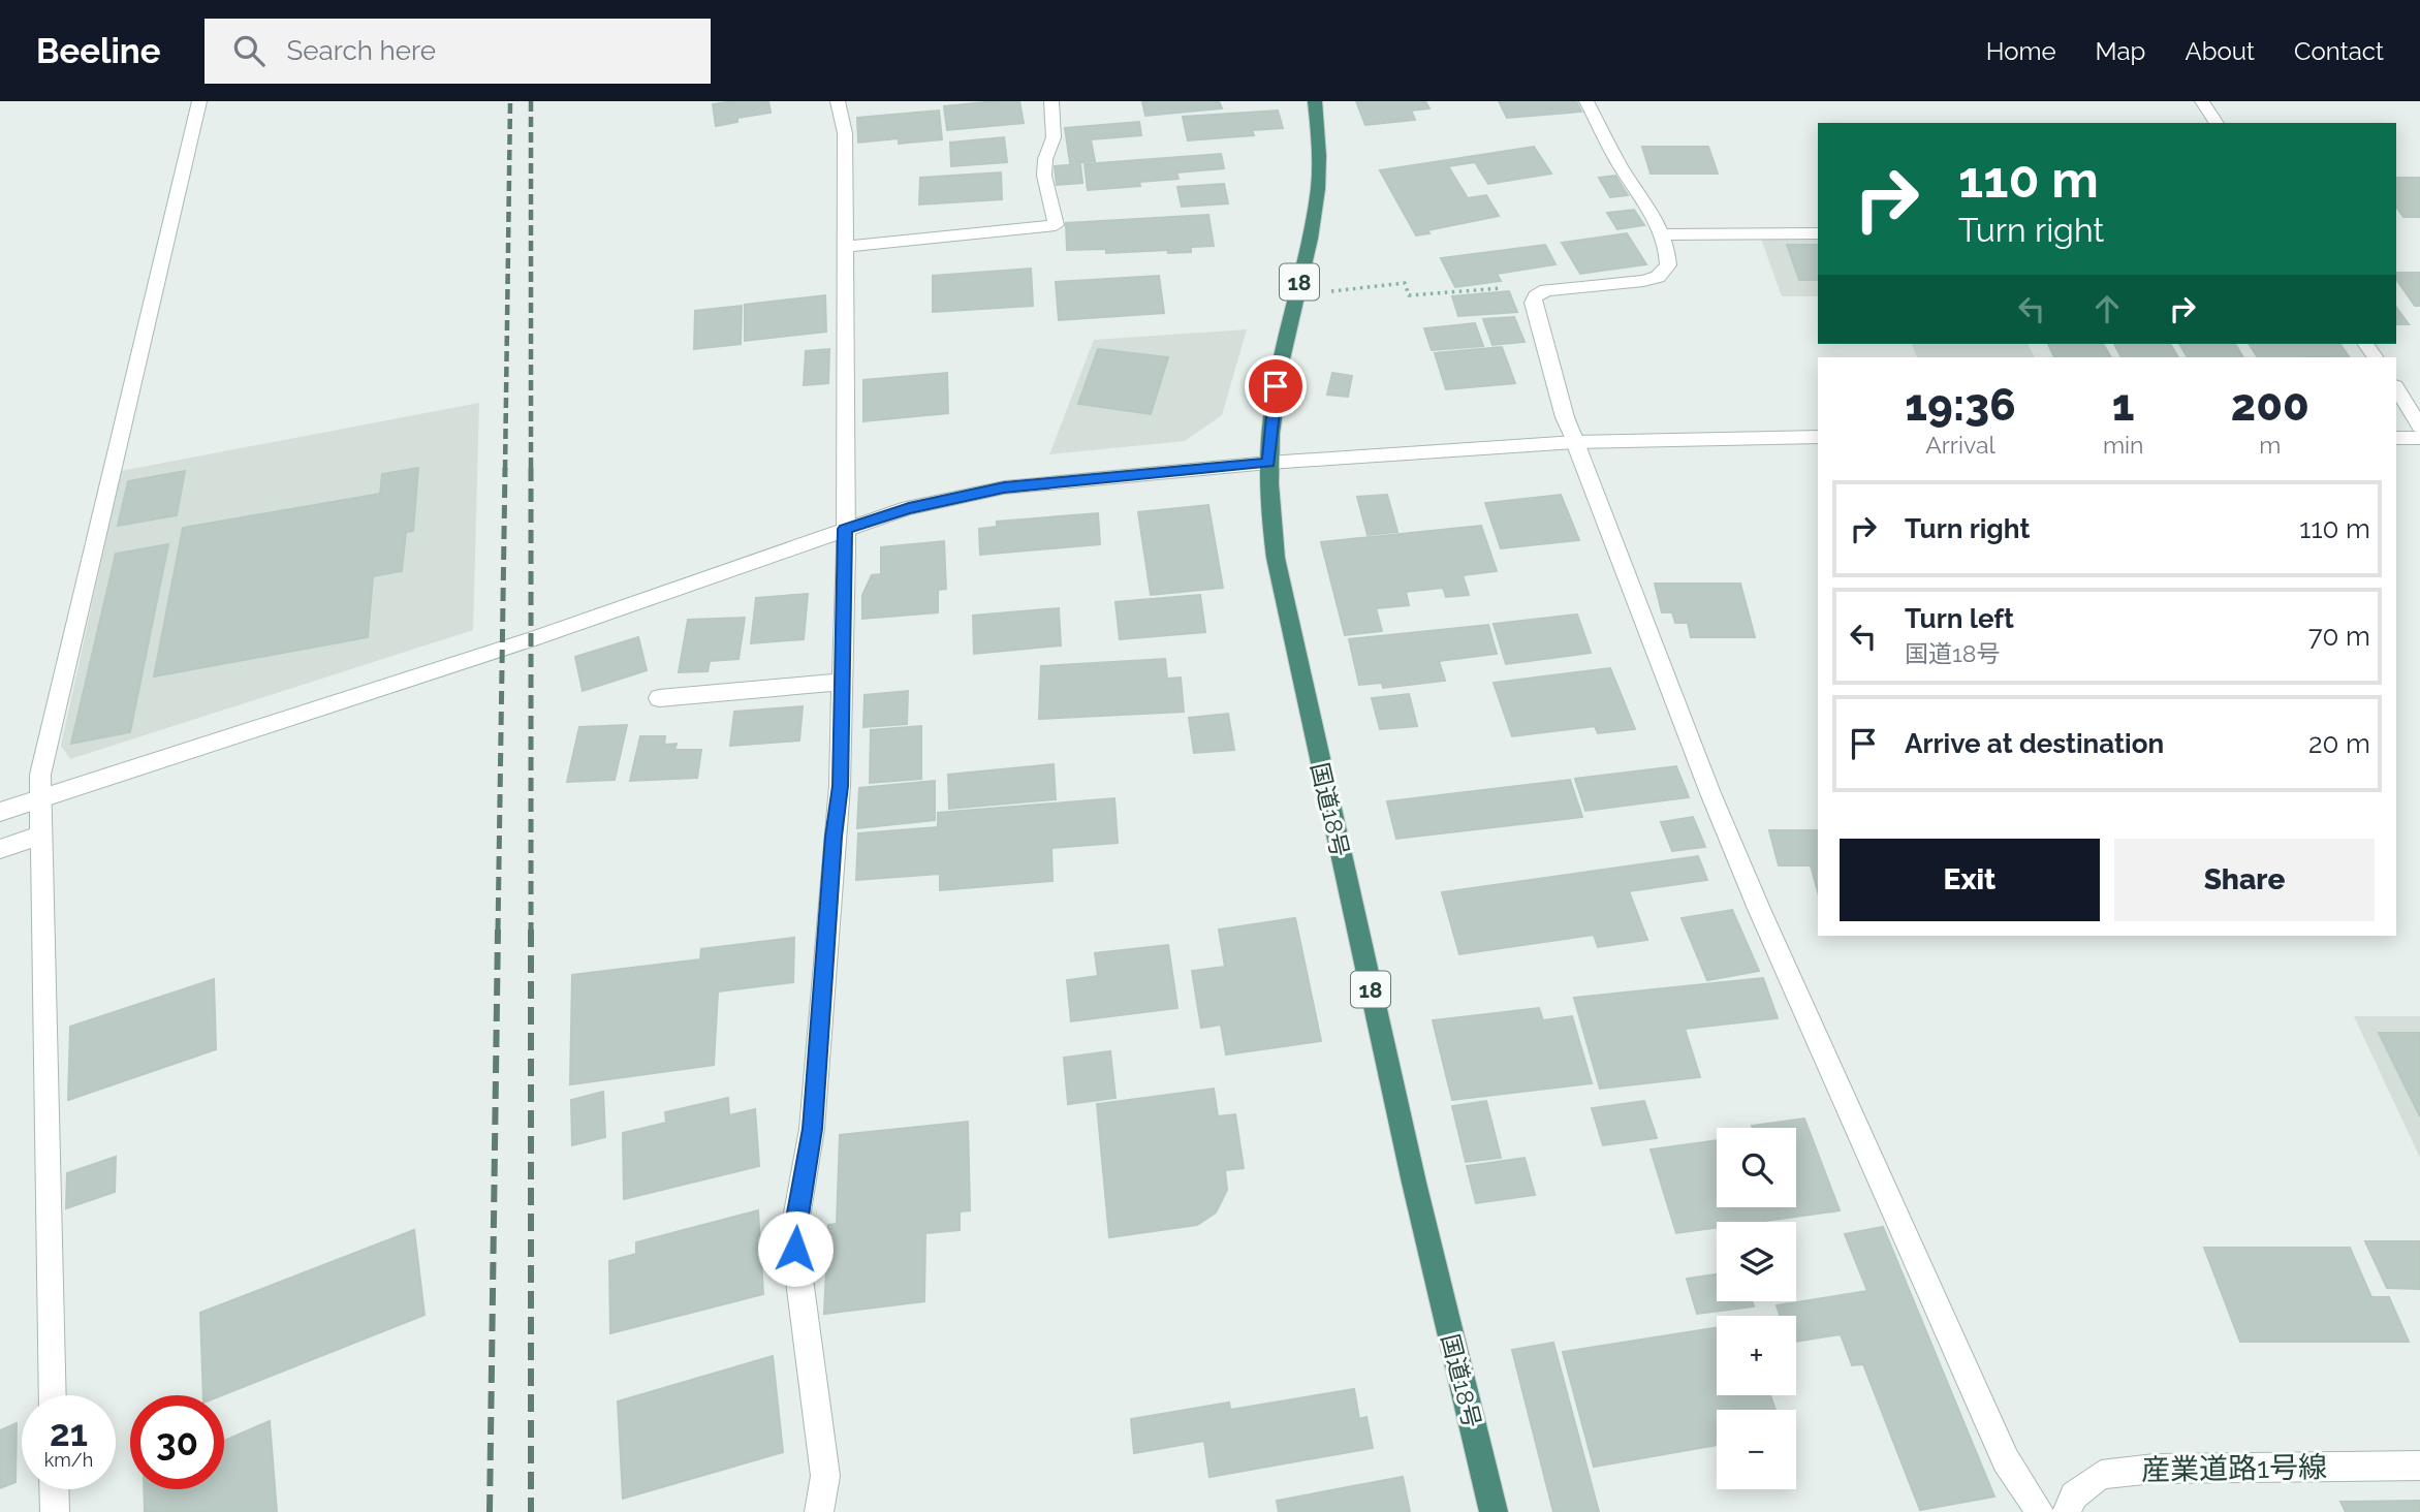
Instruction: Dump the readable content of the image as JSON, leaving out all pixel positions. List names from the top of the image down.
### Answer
{
  "streets": {
    "highway": ["18", "国道18号"],
    "street": ["産業道路1号線"]
  },
  "page": {
    "header": "Beeline",
    "search": "Search here",
    "nav": [
      "Home",
      "Map",
      "About",
      "Contact"
    ],
    "turn": ["110 m", "Turn right"],
    "eta": [
      "19:36",
      "Arrival",
      "1",
      "min",
      "200",
      "m"
    ],
    "list": [
      {
        "name": "Turn right",
        "value": "110 m"
      },
      {
        "name": "Turn left",
        "note": "国道18号",
        "value": "70 m"
      },
      {
        "name": "Arrive at destination",
        "value": "20 m"
      }
    ],
    "buttons": ["Exit", "Share"],
    "map_buttons": ["+", "−"],
    "speed": "21 km/h",
    "limit": "30"
  }
}
